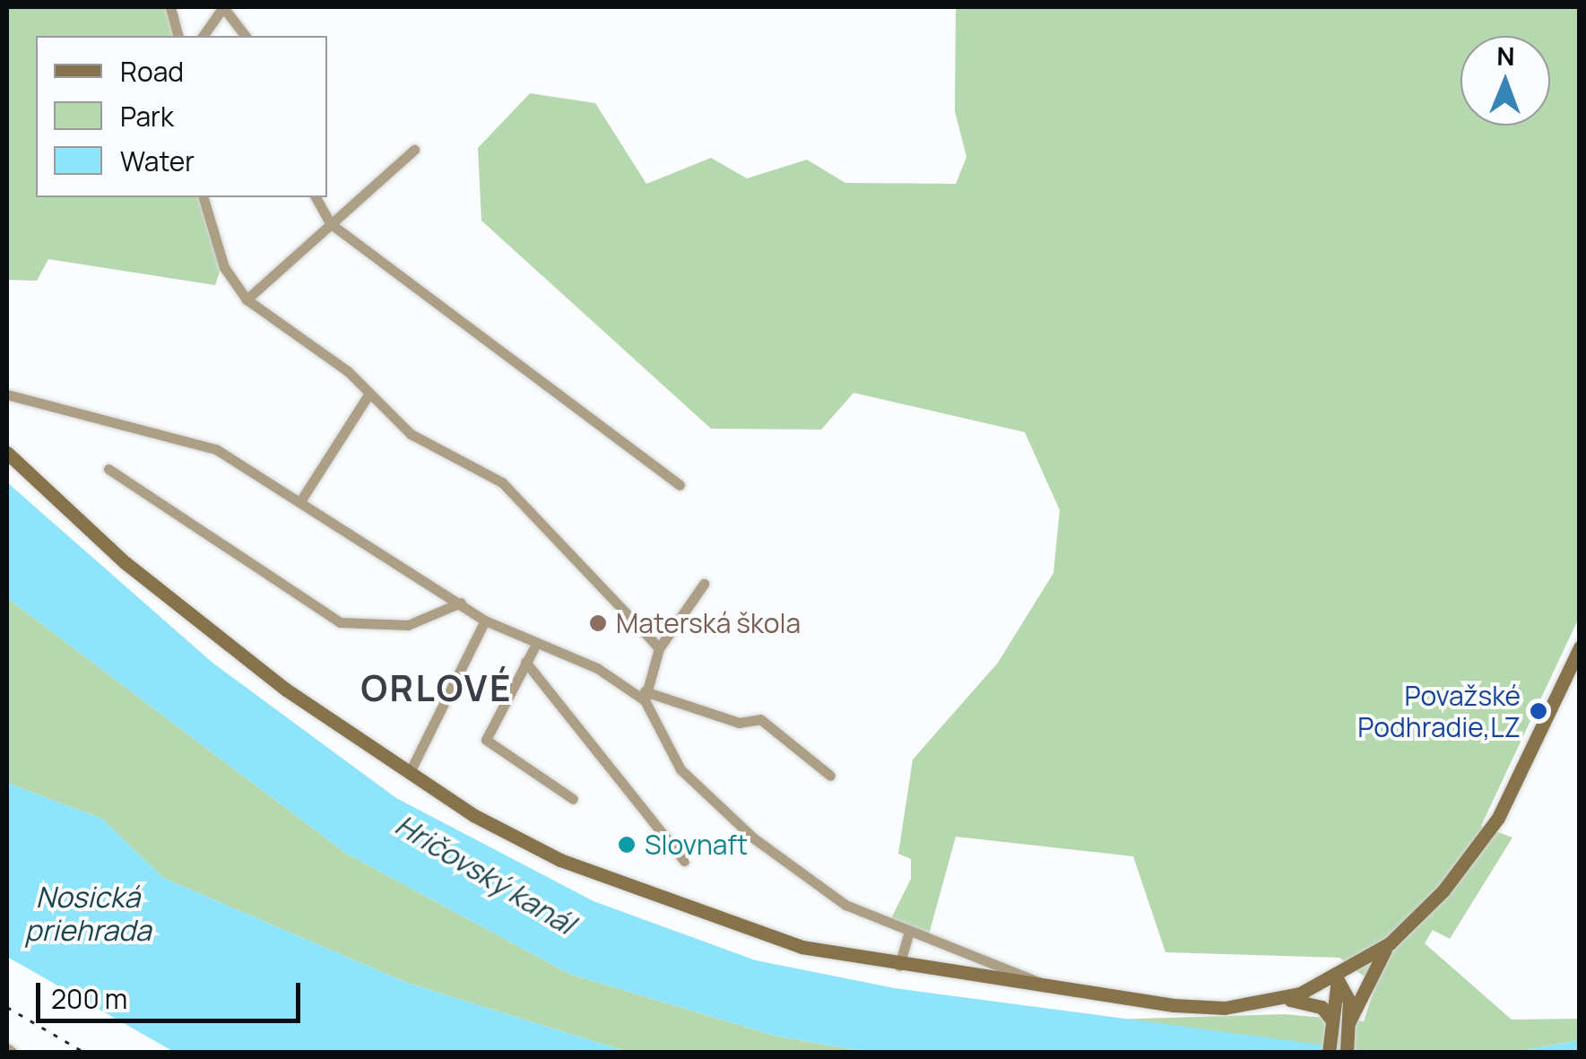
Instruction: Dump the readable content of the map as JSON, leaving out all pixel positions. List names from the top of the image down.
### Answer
{
  "districts": ["ORLOVÉ"],
  "water": ["Hričovský kanál", "Nosická priehrada"],
  "places": ["Materská škola", "Považské Podhradie,LZ", "Slovnaft"],
  "legend": ["Road", "Park", "Water"],
  "scale_bar": "200 m",
  "north": "top"
}
